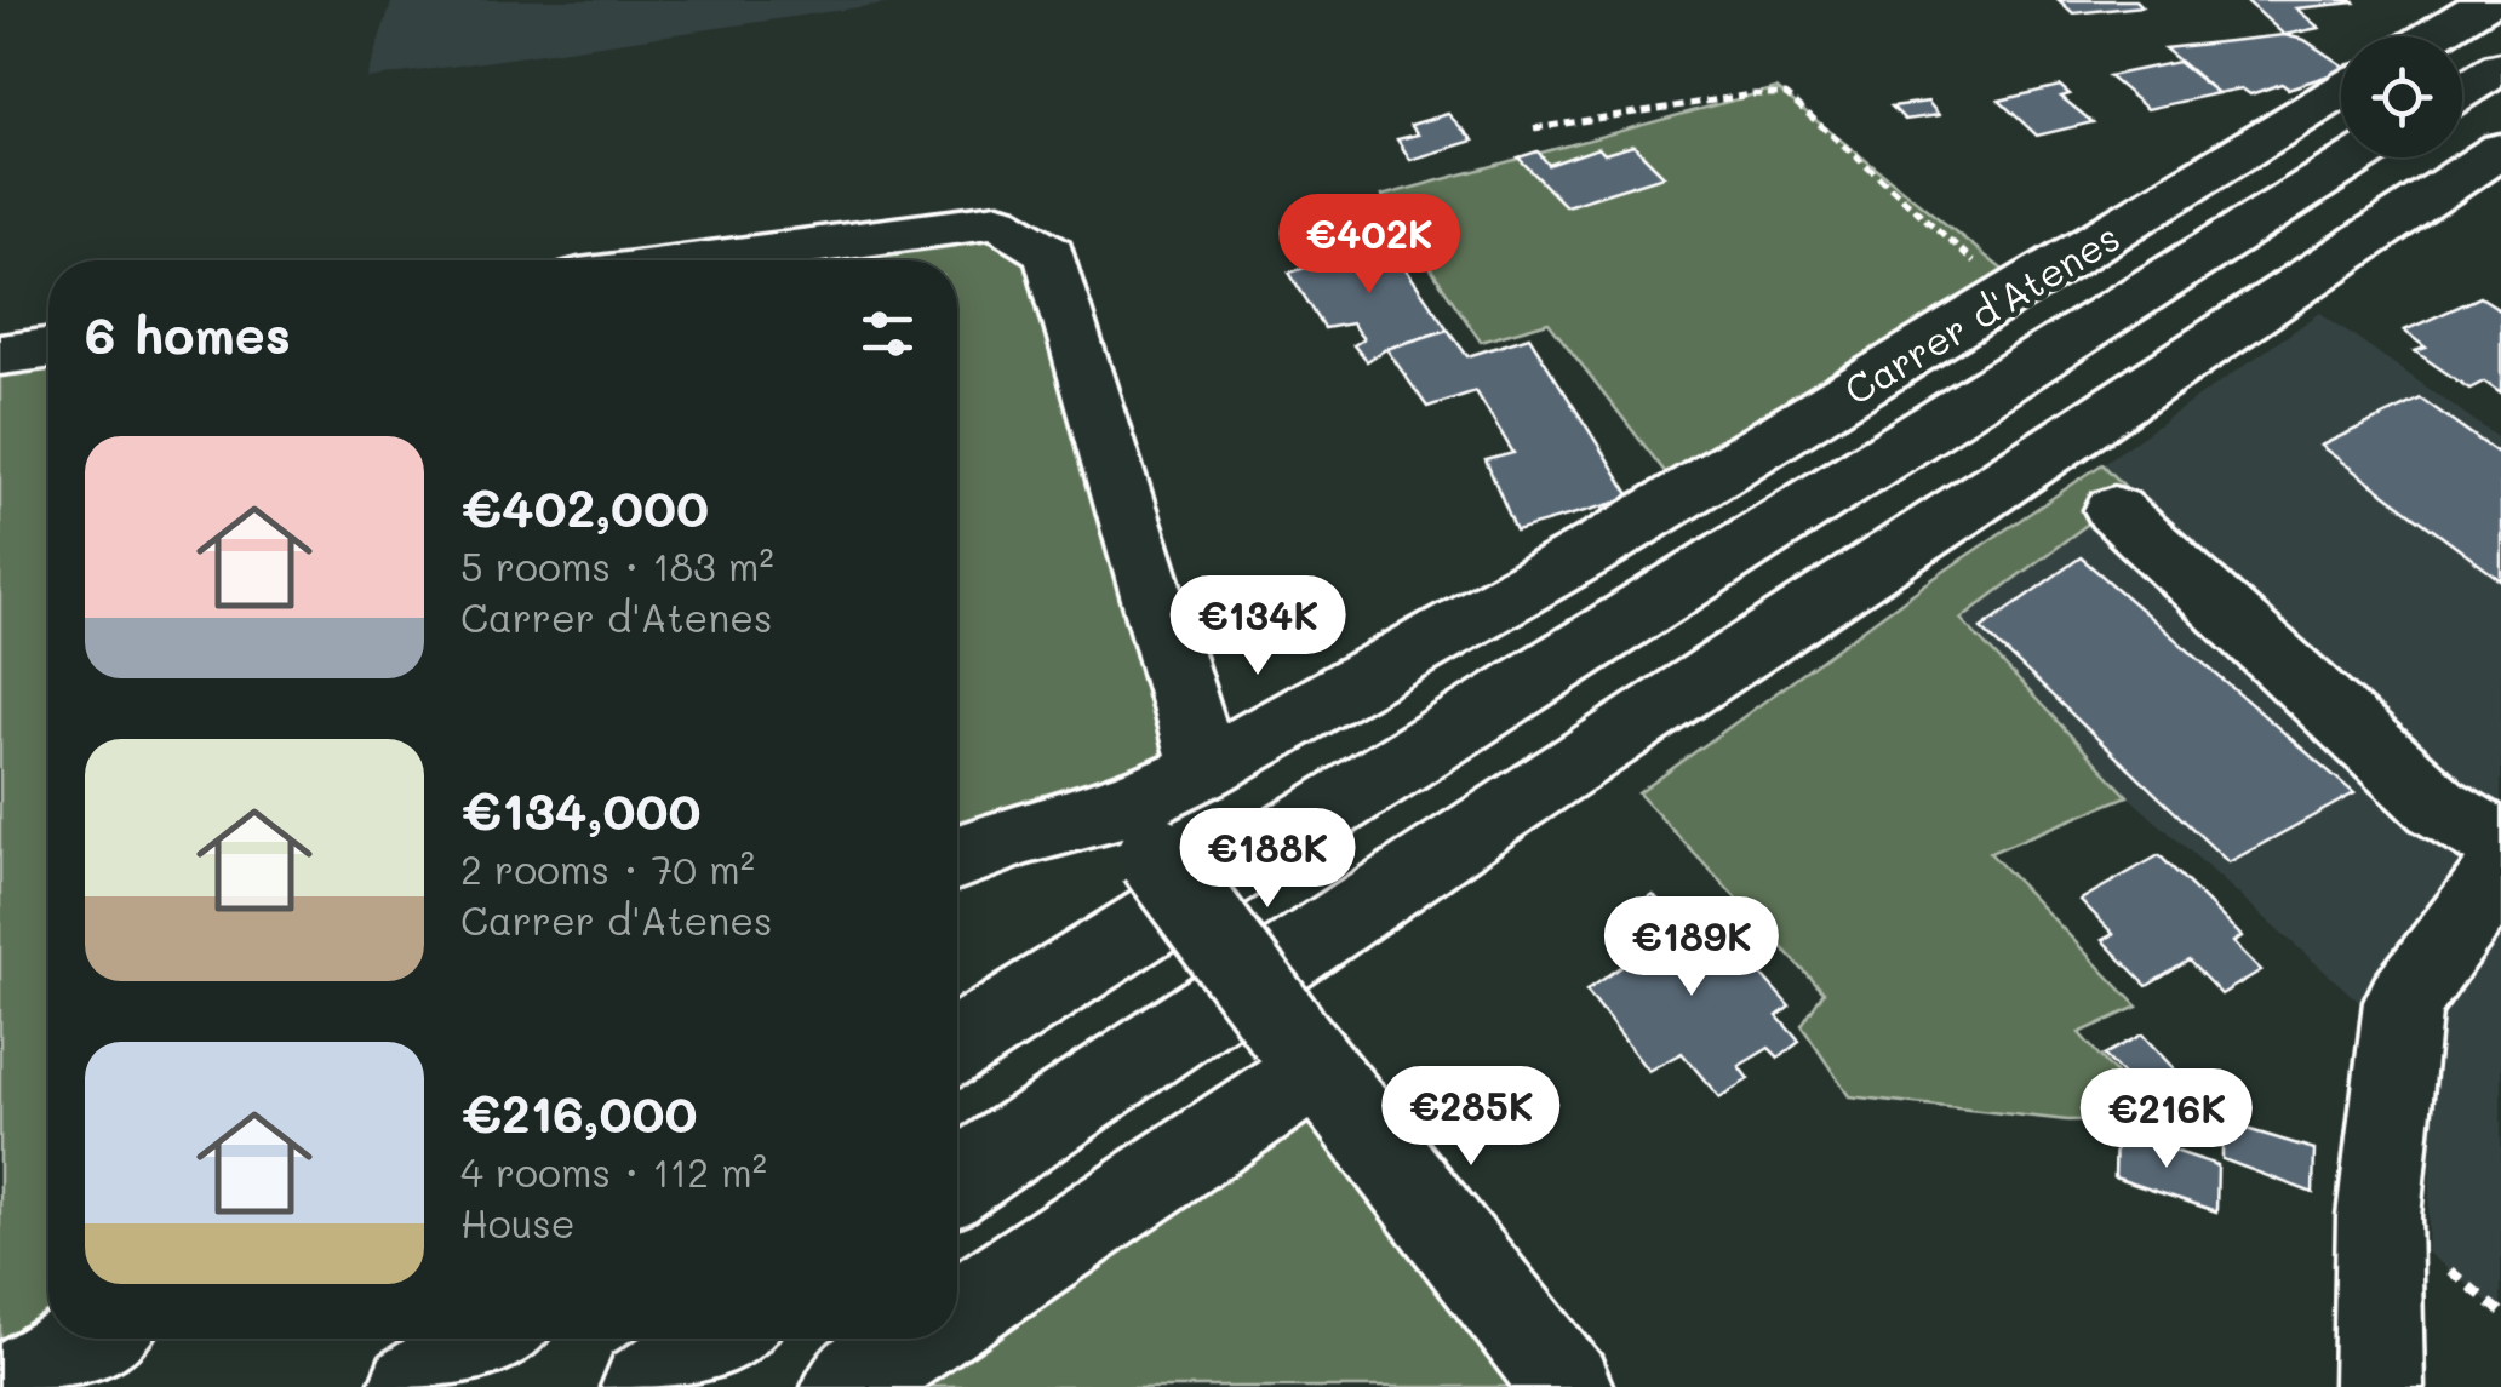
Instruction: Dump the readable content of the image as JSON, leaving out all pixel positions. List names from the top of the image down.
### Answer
{
  "streets": {
    "main road": ["Carrer d'Atenes"]
  },
  "page": {
    "price": [
      "€402K",
      "€134K",
      "€188K",
      "€189K",
      "€285K",
      "€216K"
    ],
    "heading": "6 homes",
    "list": [
      {
        "name": "€402,000",
        "note": "5 rooms · 183 m² · Carrer d'Atenes"
      },
      {
        "name": "€134,000",
        "note": "2 rooms · 70 m² · Carrer d'Atenes"
      },
      {
        "name": "€216,000",
        "note": "4 rooms · 112 m² · House"
      }
    ]
  }
}
